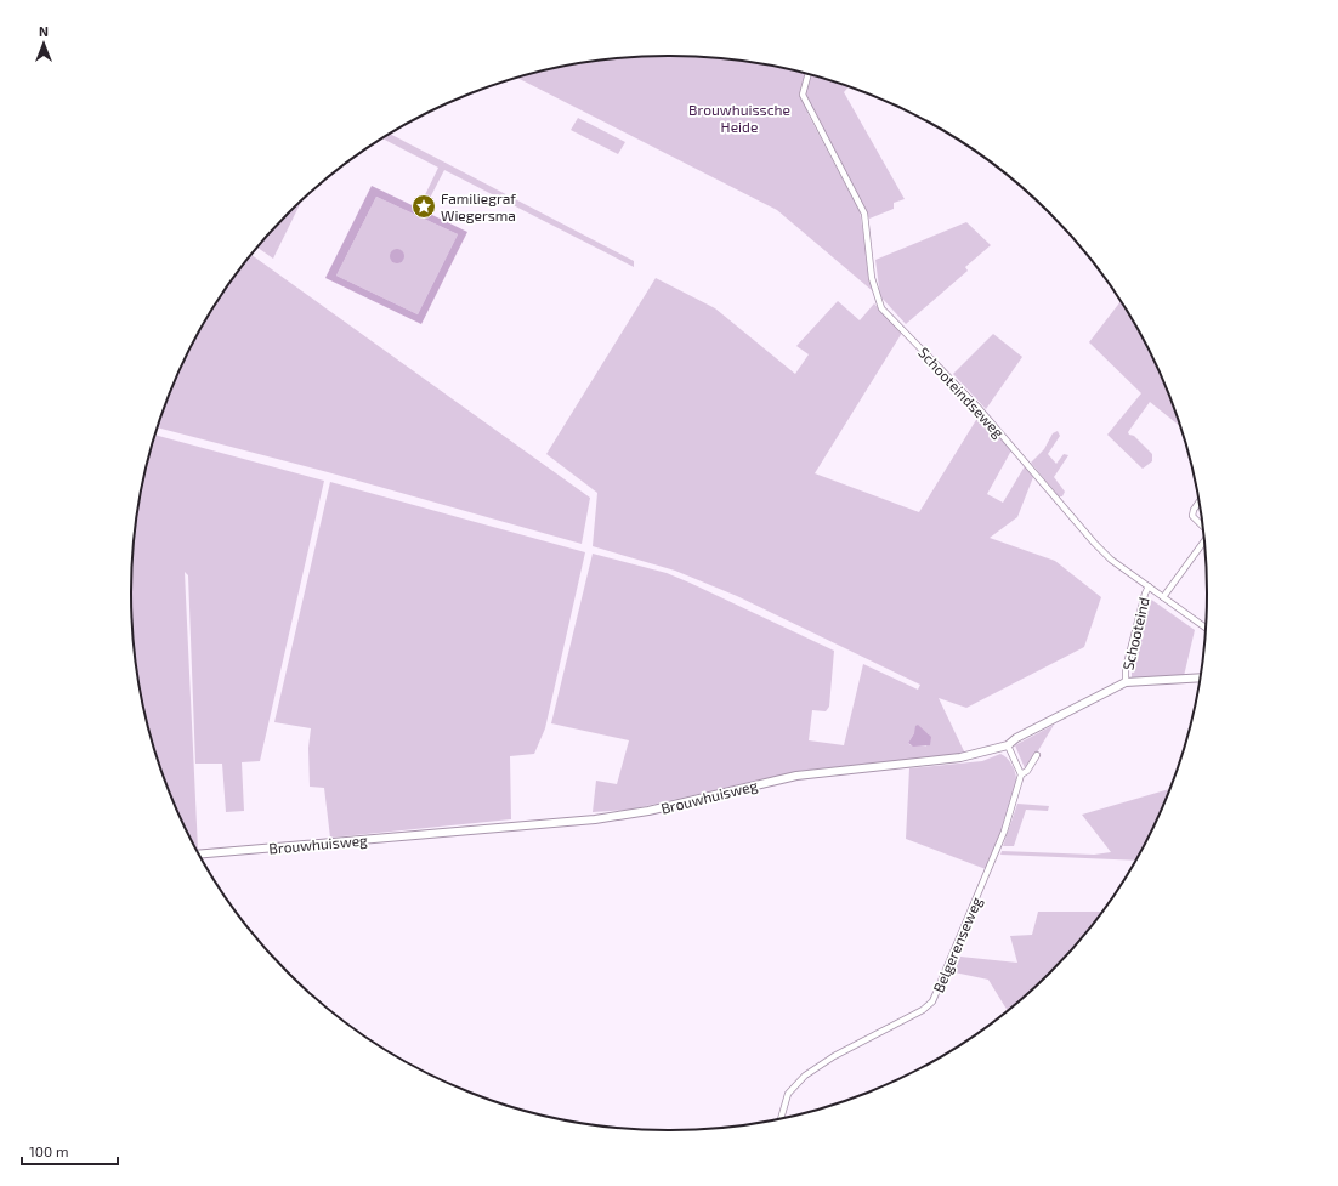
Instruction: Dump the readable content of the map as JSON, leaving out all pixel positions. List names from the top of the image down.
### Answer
{
  "streets": {
    "street": [
      "Schooteindseweg",
      "Schooteind",
      "Brouwhuisweg",
      "Belgerenseweg"
    ]
  },
  "crossings": [
    ["Schooteindseweg", "Schooteind"],
    ["Schooteind", "Brouwhuisweg"]
  ],
  "parks": ["Brouwhuissche Heide"],
  "places": {
    "place": ["Familiegraf Wiegersma"]
  },
  "scale_bar": "100 m",
  "north": "top"
}
